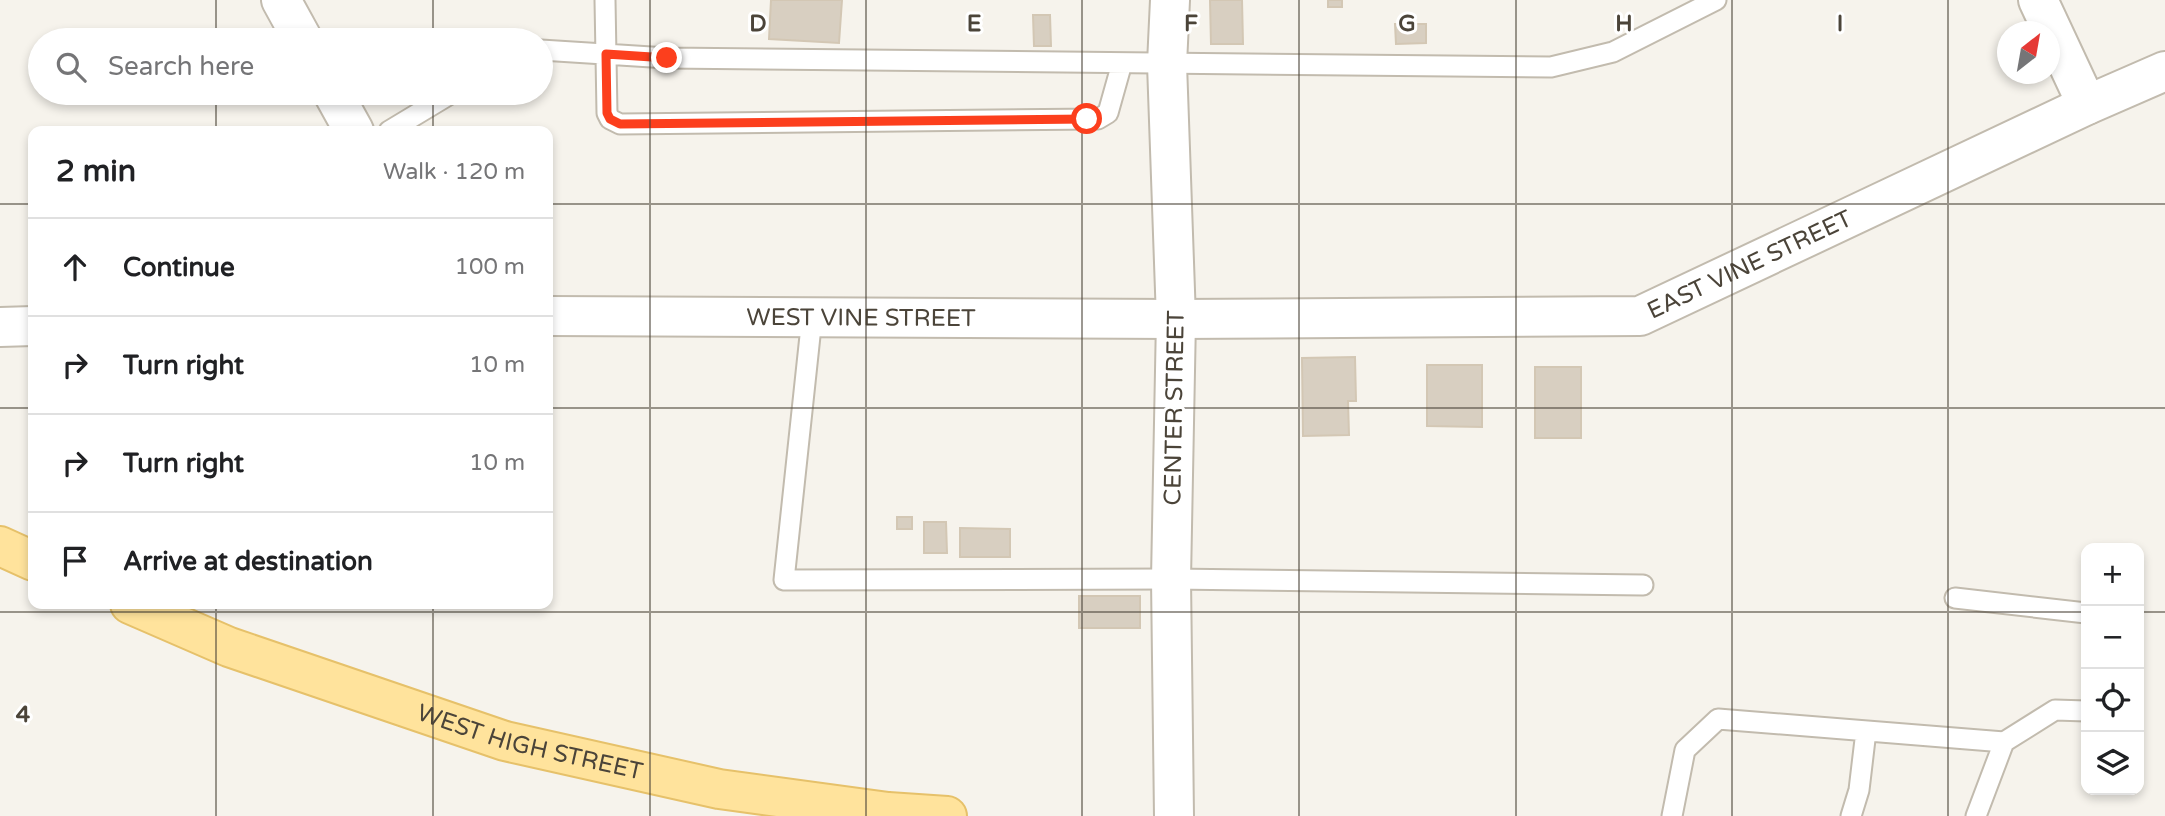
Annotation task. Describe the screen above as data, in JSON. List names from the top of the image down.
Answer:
{
  "streets": {
    "main road": ["WEST HIGH STREET"],
    "street": ["EAST VINE STREET", "WEST VINE STREET", "CENTER STREET"]
  },
  "crossings": [
    ["EAST VINE STREET", "WEST VINE STREET"],
    ["EAST VINE STREET", "CENTER STREET"],
    ["WEST VINE STREET", "CENTER STREET"]
  ],
  "north": "top right",
  "page": {
    "search": "Search here",
    "heading": ["2 min", "Walk · 120 m"],
    "list": [
      ["Continue", "100 m"],
      ["Turn right", "10 m"],
      ["Turn right", "10 m"],
      "Arrive at destination"
    ],
    "map_buttons": ["+", "−"]
  },
  "grid": {
    "columns": [
      "D",
      "E",
      "F",
      "G",
      "H",
      "I"
    ],
    "rows": ["4"]
  }
}
